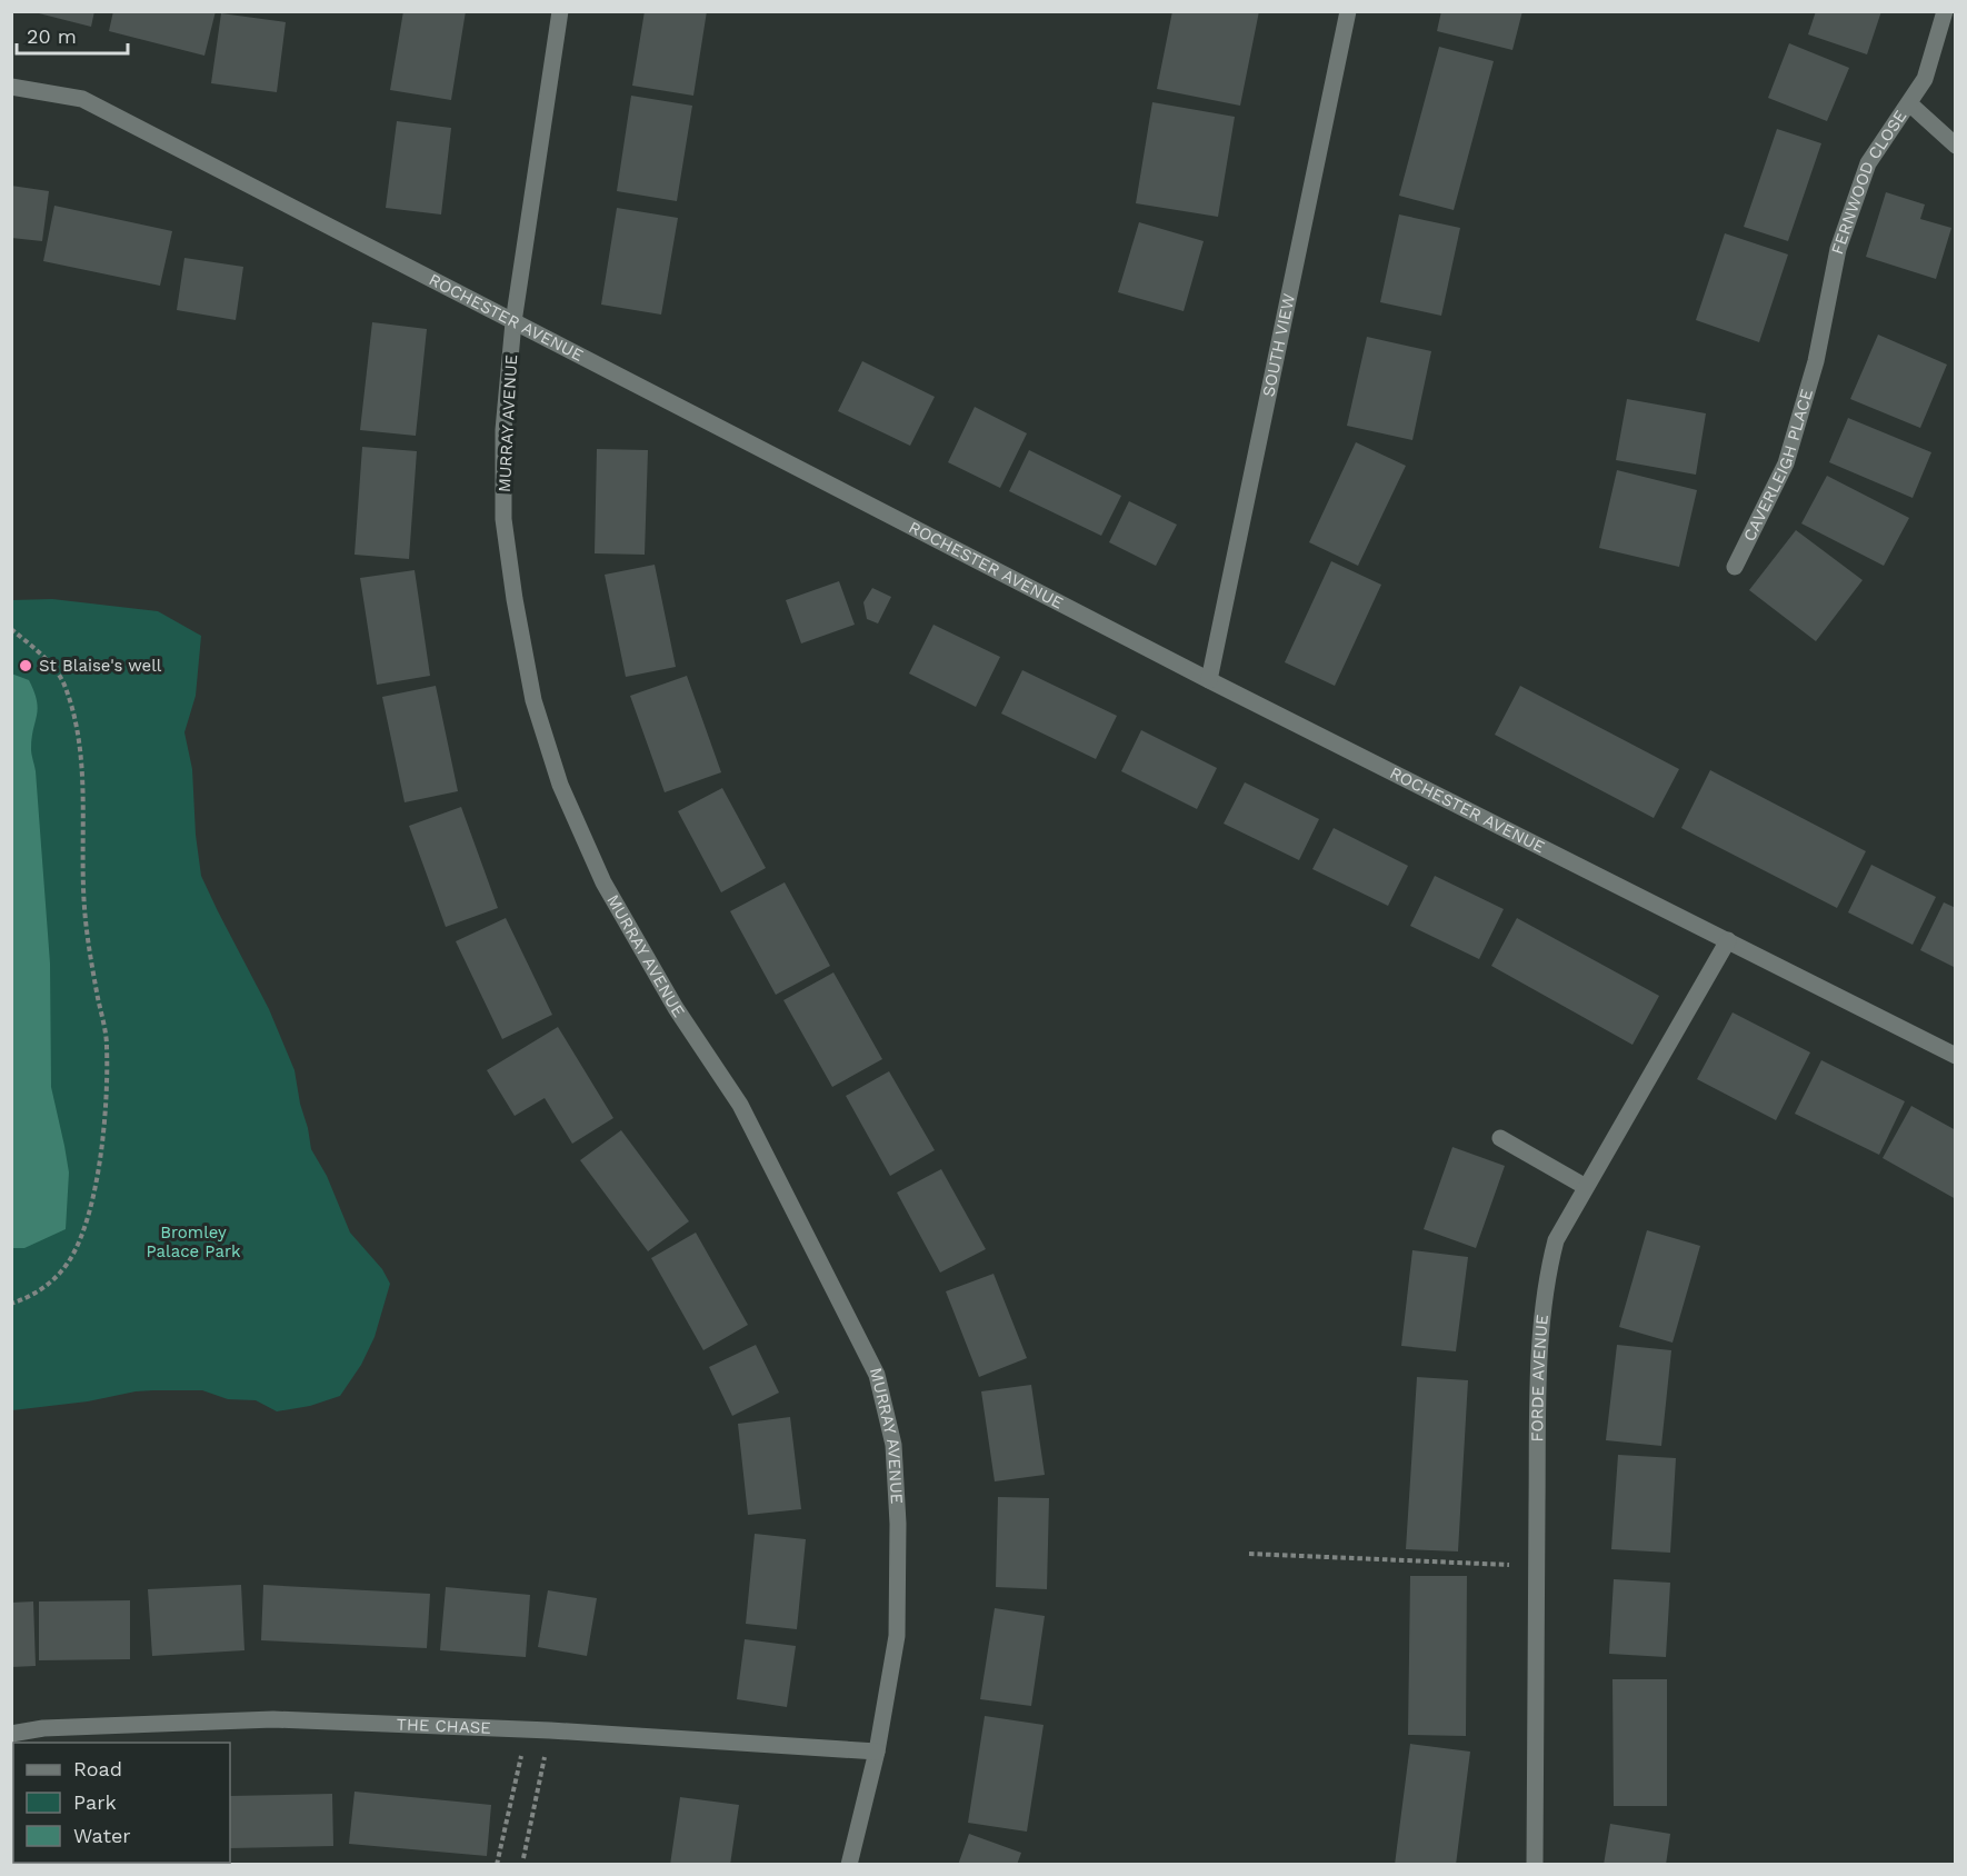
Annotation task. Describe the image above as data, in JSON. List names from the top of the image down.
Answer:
{
  "streets": {
    "street": [
      "FERNWOOD CLOSE",
      "ROCHESTER AVENUE",
      "SOUTH VIEW",
      "MURRAY AVENUE",
      "CAVERLEIGH PLACE",
      "FORDE AVENUE",
      "THE CHASE"
    ]
  },
  "crossings": [
    ["FERNWOOD CLOSE", "CAVERLEIGH PLACE"],
    ["ROCHESTER AVENUE", "SOUTH VIEW"],
    ["ROCHESTER AVENUE", "MURRAY AVENUE"],
    ["ROCHESTER AVENUE", "FORDE AVENUE"],
    ["MURRAY AVENUE", "THE CHASE"]
  ],
  "parks": ["Bromley Palace Park"],
  "places": ["St Blaise's well"],
  "legend": ["Road", "Park", "Water"],
  "scale_bar": "20 m"
}
